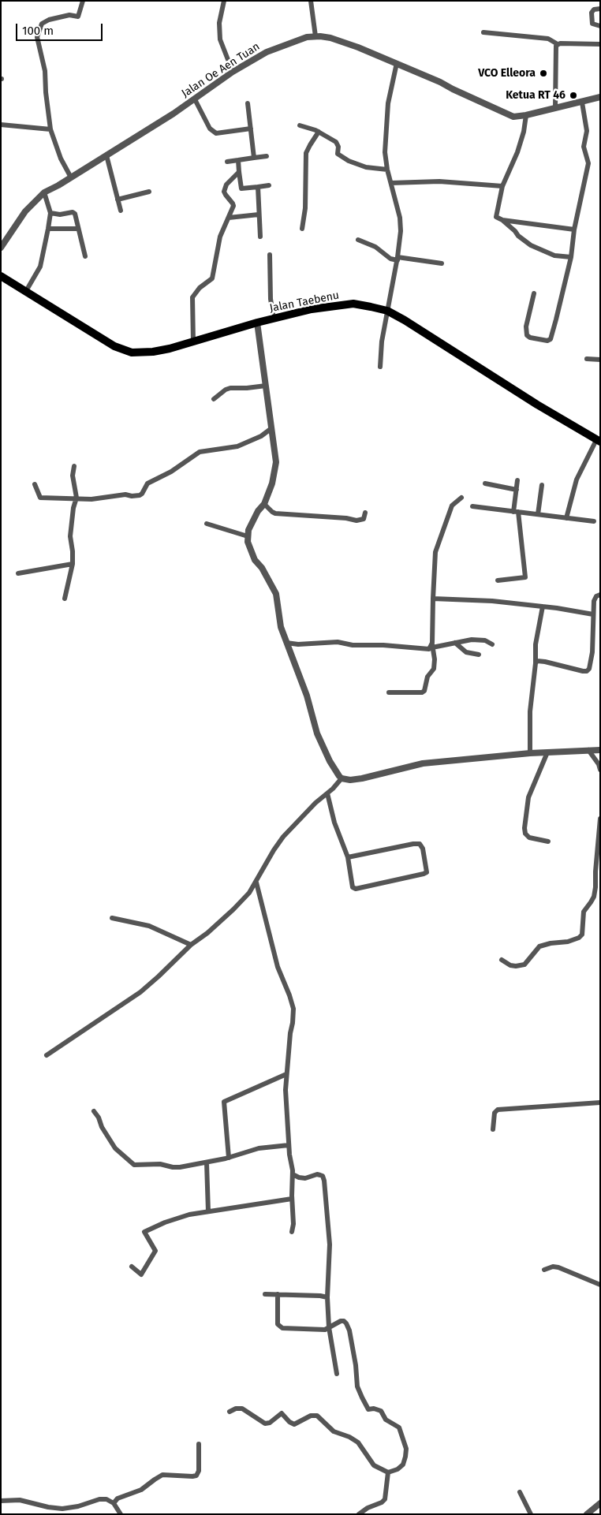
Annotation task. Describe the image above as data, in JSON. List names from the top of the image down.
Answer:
{
  "streets": {
    "main road": ["Jalan Taebenu"],
    "street": ["Jalan Oe Aen Tuan"]
  },
  "places": ["VCO Elleora", "Ketua RT 46"],
  "scale_bar": "100 m"
}
